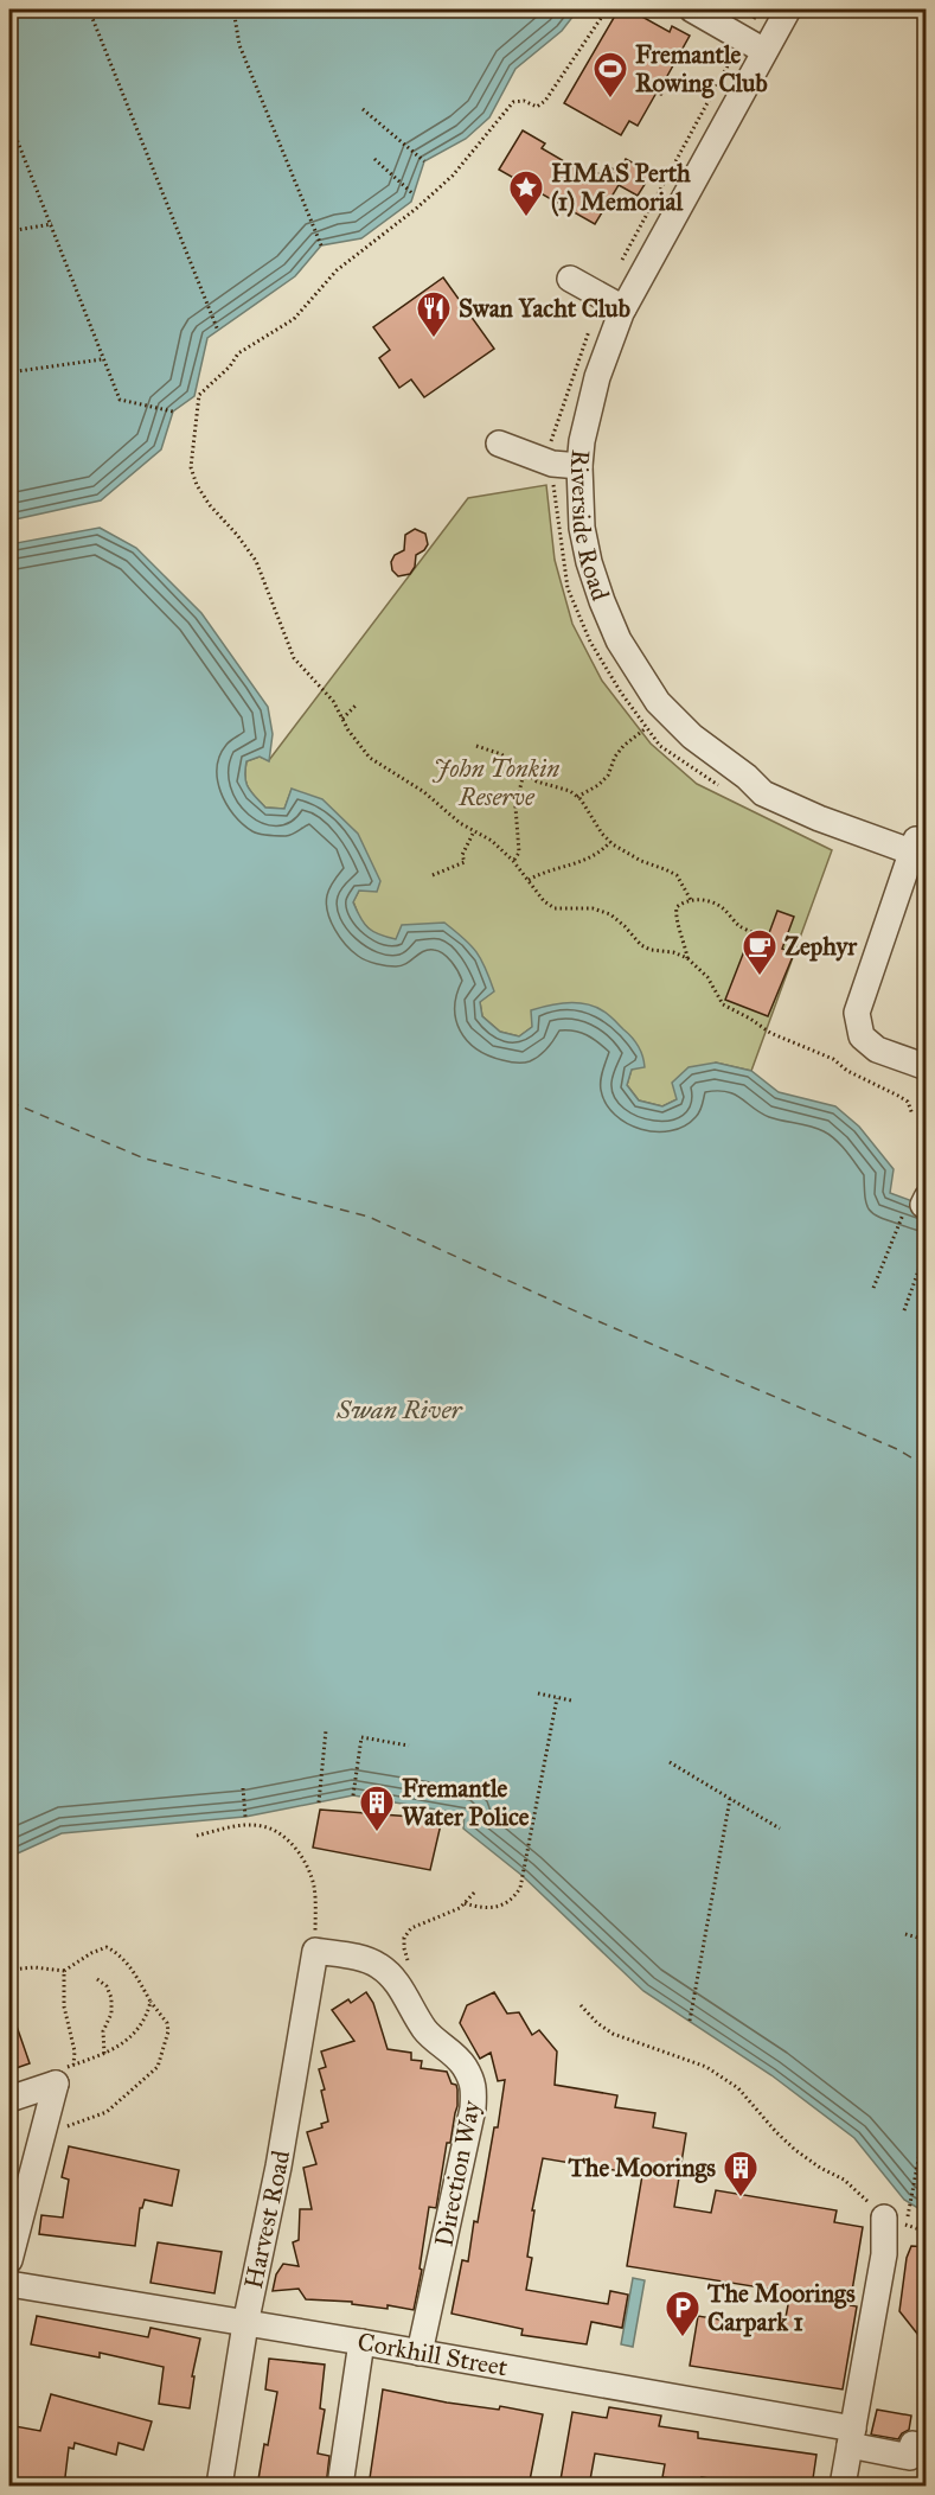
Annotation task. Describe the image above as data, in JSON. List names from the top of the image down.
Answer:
{
  "streets": {
    "street": [
      "Riverside Road",
      "Direction Way",
      "Harvest Road",
      "Corkhill Street"
    ]
  },
  "crossings": [
    ["Direction Way", "Harvest Road"],
    ["Direction Way", "Corkhill Street"],
    ["Harvest Road", "Corkhill Street"]
  ],
  "water": ["Swan River"],
  "parks": ["John Tonkin Reserve"],
  "places": {
    "sports": ["Fremantle Rowing Club"],
    "place": ["HMAS Perth (1) Memorial"],
    "restaurant": ["Swan Yacht Club"],
    "cafe": ["Zephyr"],
    "building": ["Fremantle Water Police", "The Moorings"],
    "parking": ["The Moorings Carpark 1"]
  }
}
